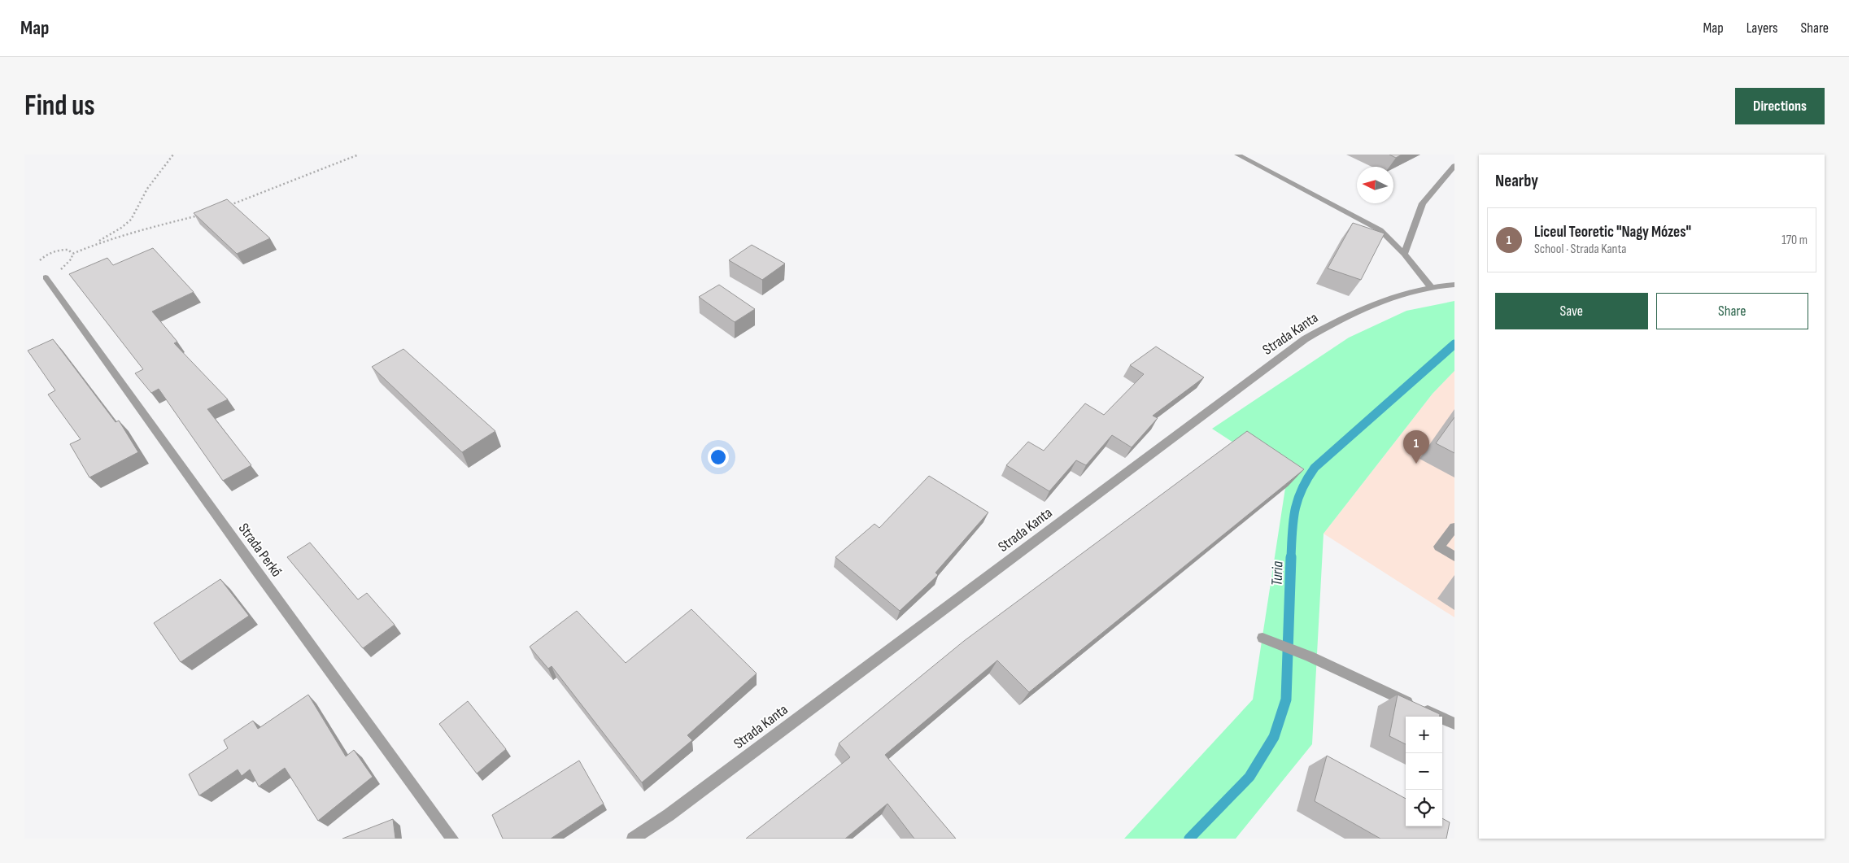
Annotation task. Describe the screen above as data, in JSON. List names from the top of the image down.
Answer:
{
  "streets": {
    "street": ["Strada Kanta", "Strada Perkő"]
  },
  "water": ["Turia"],
  "north": "left",
  "page": {
    "header": "Map",
    "nav": ["Map", "Layers", "Share"],
    "buttons": [
      "Directions",
      ["Save", "Share"]
    ],
    "title": "Find us",
    "heading": "Nearby",
    "list": [
      {
        "mark": "1",
        "name": "Liceul Teoretic \"Nagy Mózes\"",
        "note": "School · Strada Kanta",
        "value": "170 m"
      }
    ],
    "pins": "1",
    "map_buttons": ["+", "−"]
  }
}
